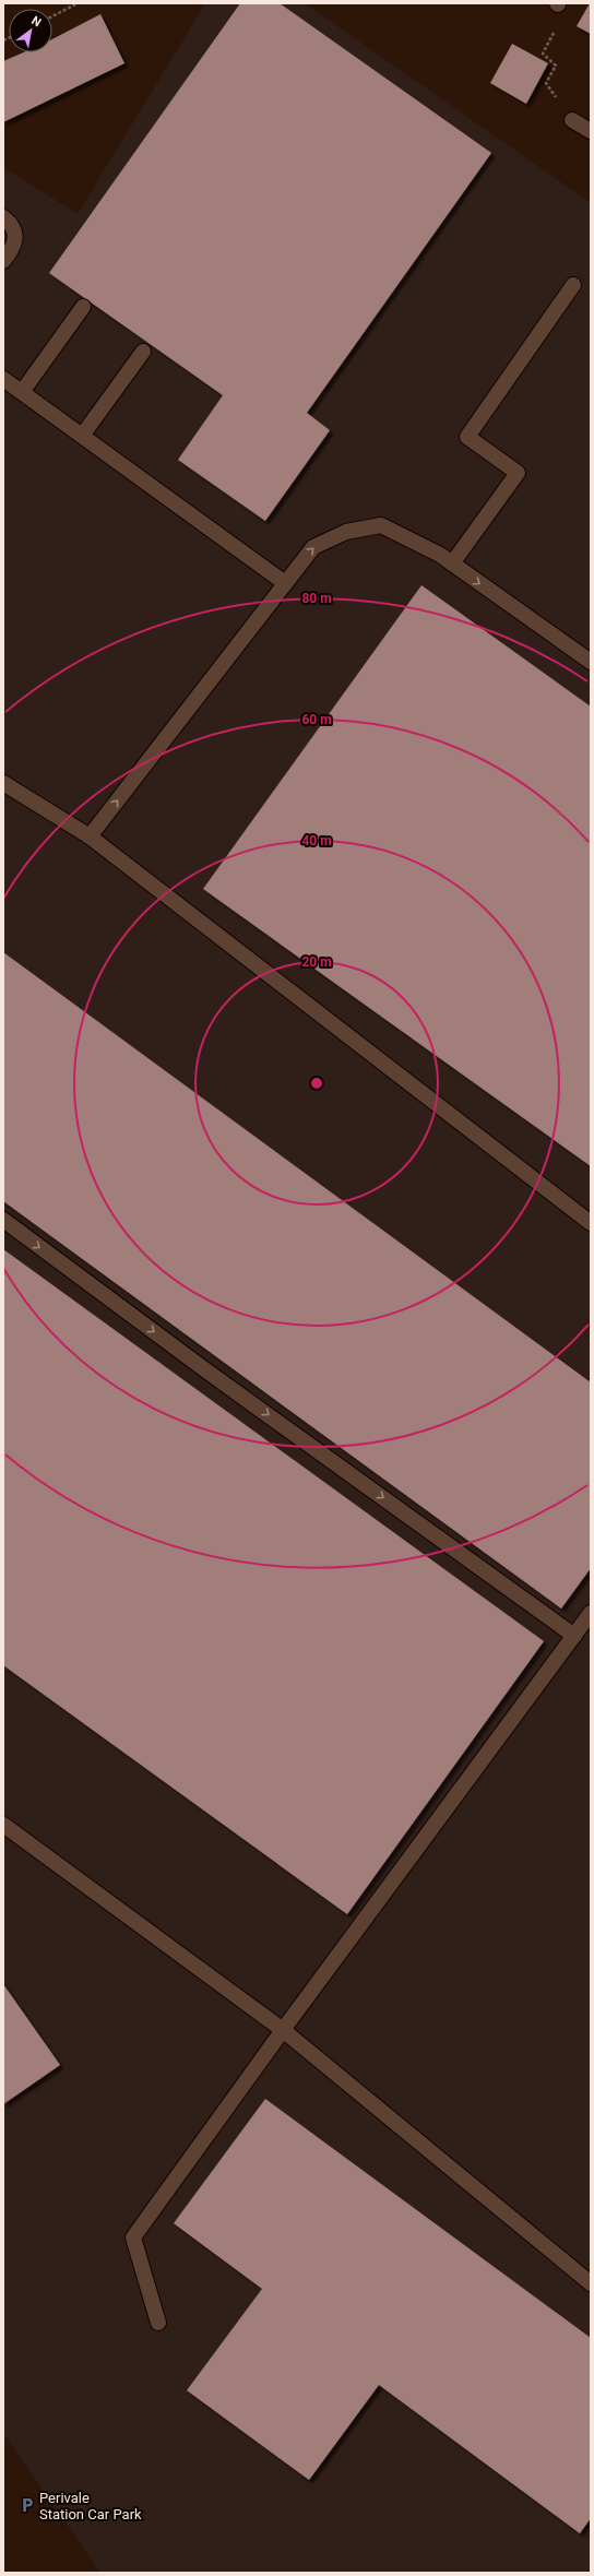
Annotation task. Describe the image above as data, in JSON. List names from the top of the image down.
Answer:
{
  "places": {
    "parking": ["Perivale Station Car Park"]
  },
  "north": "top right",
  "rings": [
    "80 m",
    "60 m",
    "40 m",
    "20 m"
  ]
}
